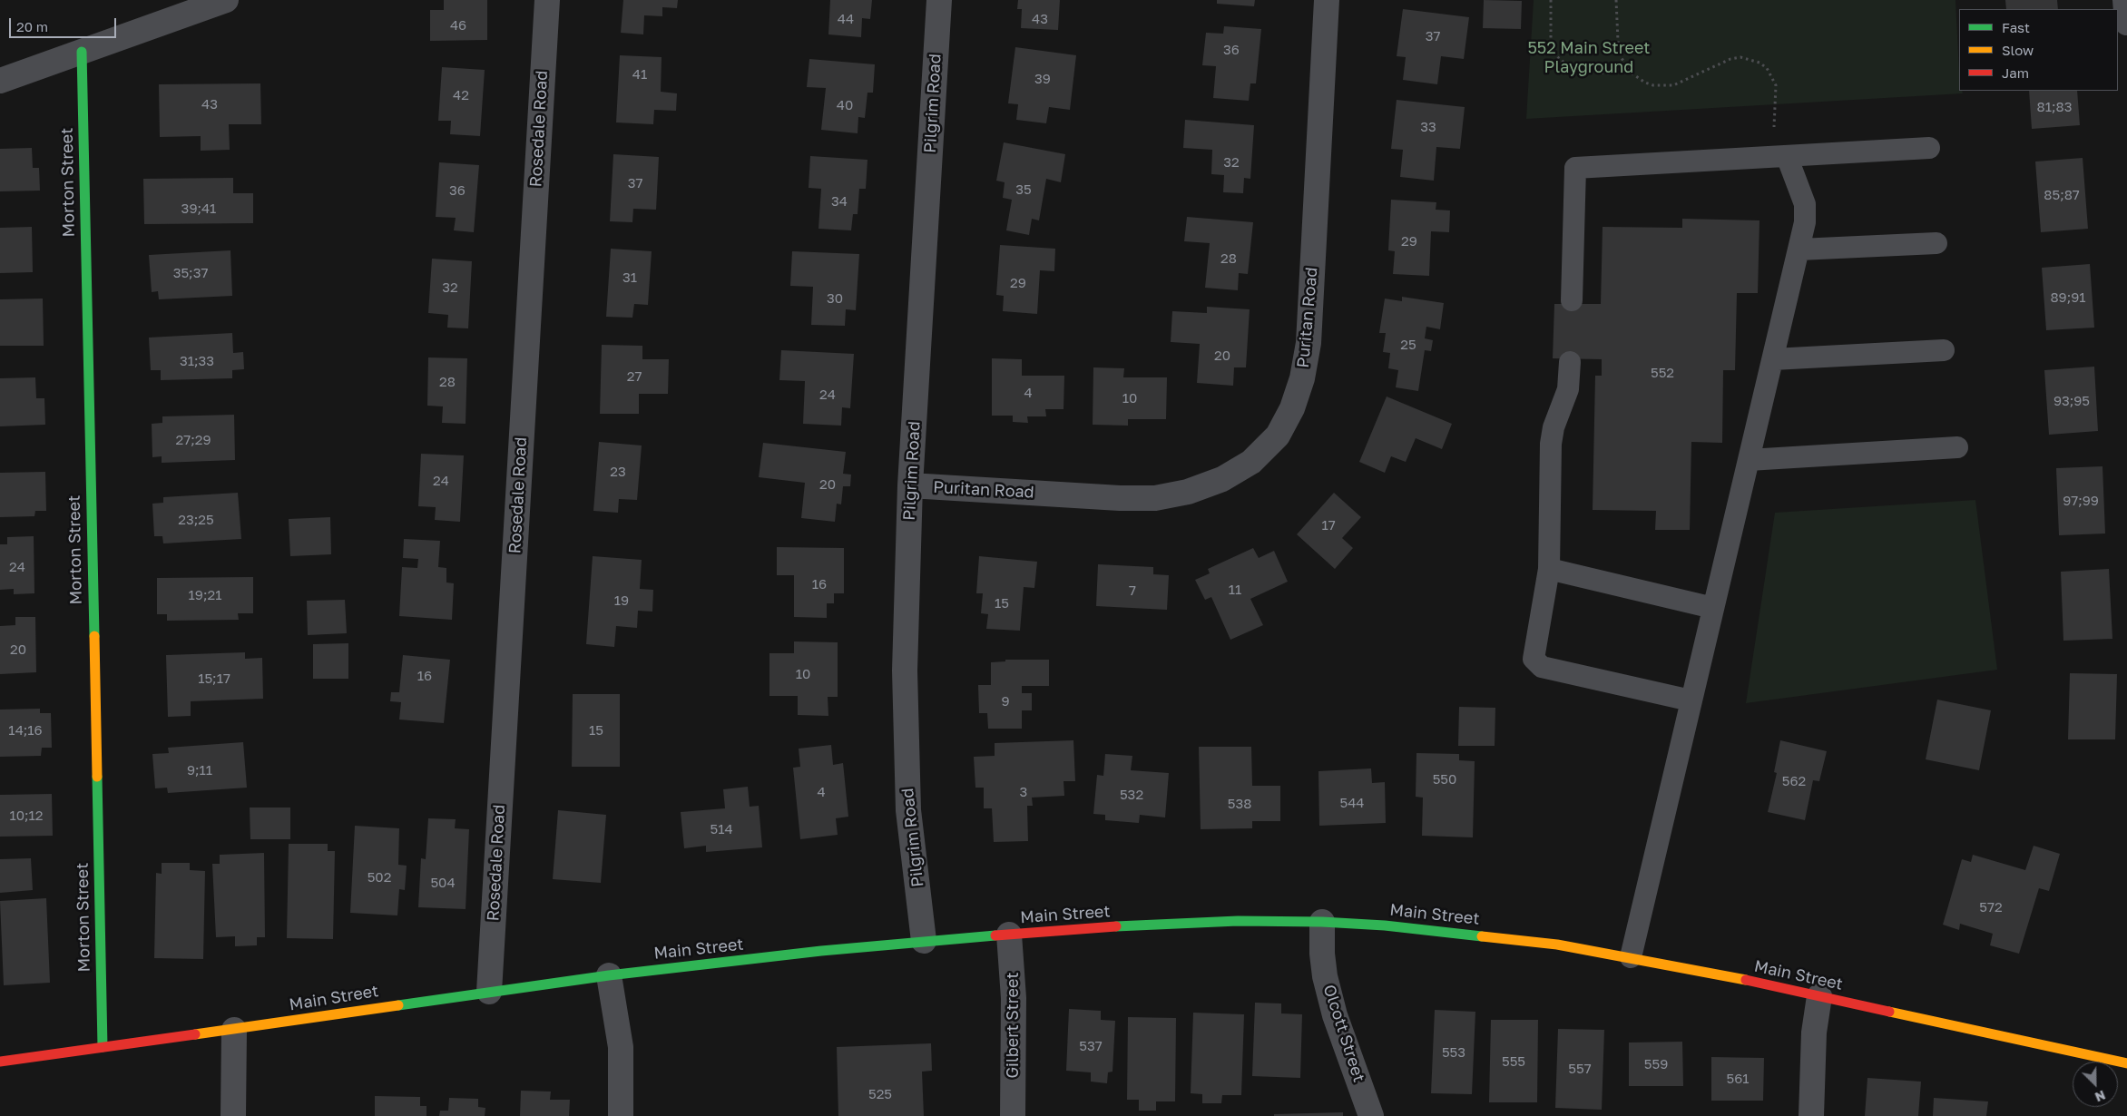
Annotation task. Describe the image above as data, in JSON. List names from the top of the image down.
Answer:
{
  "streets": {
    "main road": ["Morton Street", "Main Street"],
    "street": [
      "Pilgrim Road",
      "Rosedale Road",
      "Puritan Road",
      "Gilbert Street",
      "Olcott Street"
    ]
  },
  "crossings": [
    ["Pilgrim Road", "Puritan Road"],
    ["Pilgrim Road", "Main Street"],
    ["Rosedale Road", "Main Street"],
    ["Morton Street", "Main Street"],
    ["Main Street", "Gilbert Street"],
    ["Main Street", "Olcott Street"]
  ],
  "parks": ["552 Main Street Playground"],
  "house_numbers": [
    "44",
    "43",
    "46",
    "37",
    "36",
    "41",
    "39",
    "42",
    "43",
    "40",
    "81;83",
    "33",
    "32",
    "37",
    "35",
    "36",
    "85;87",
    "34",
    "39;41",
    "29",
    "28",
    "35;37",
    "31",
    "29",
    "32",
    "89;91",
    "30",
    "25",
    "20",
    "31;33",
    "552",
    "27",
    "28",
    "4",
    "24",
    "10",
    "93;95",
    "27;29",
    "23",
    "24",
    "20",
    "97;99",
    "23;25",
    "17",
    "24",
    "16",
    "11",
    "7",
    "19;21",
    "19",
    "15",
    "20",
    "10",
    "16",
    "15;17",
    "9",
    "14;16",
    "15",
    "9;11",
    "550",
    "562",
    "4",
    "3",
    "532",
    "544",
    "538",
    "10;12",
    "514",
    "502",
    "504",
    "572",
    "537",
    "553",
    "555",
    "559",
    "557",
    "561",
    "525"
  ],
  "legend": ["Fast", "Slow", "Jam"],
  "scale_bar": "20 m",
  "north": "bottom right"
}
